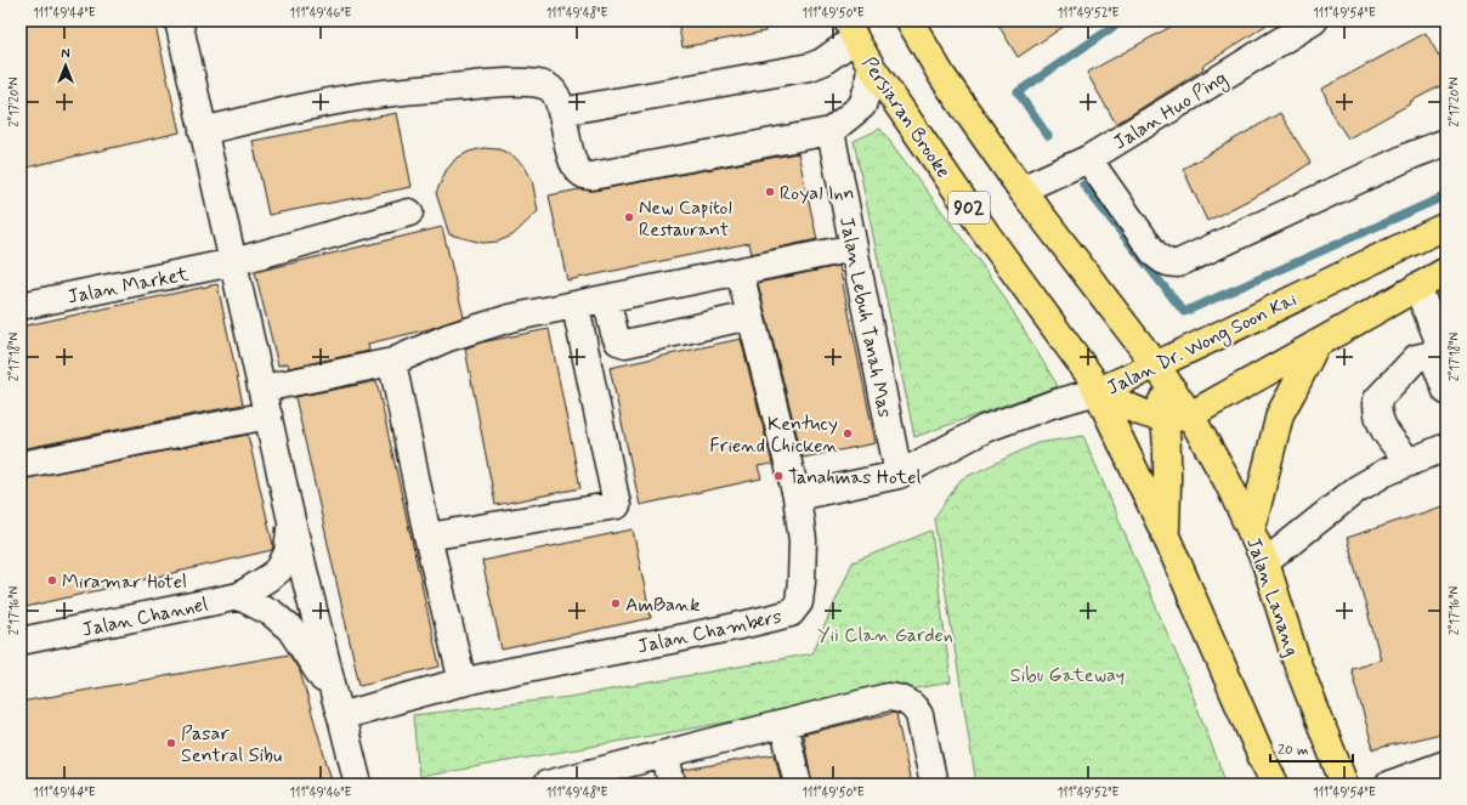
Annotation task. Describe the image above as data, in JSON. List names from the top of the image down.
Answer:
{
  "streets": {
    "main road": [
      "Persiaran Brooke",
      "902",
      "Jalan Dr. Wong Soon Kai",
      "Jalan Lanang"
    ],
    "street": [
      "Jalan Huo Ping",
      "Jalan Market",
      "Jalan Lebuh Tanah Mas",
      "Jalan Channel",
      "Jalan Chambers"
    ]
  },
  "crossings": [
    ["Jalan Huo Ping", "902"],
    ["Persiaran Brooke", "Jalan Dr. Wong Soon Kai"],
    ["902", "Jalan Dr. Wong Soon Kai"],
    ["902", "Jalan Lanang"],
    ["Jalan Dr. Wong Soon Kai", "Jalan Lanang"]
  ],
  "parks": ["Yii Clan Garden", "Sibu Gateway"],
  "places": [
    "Royal Inn",
    "New Capitol Restaurant",
    "Kentucy Friend Chicken",
    "Tanahmas Hotel",
    "Miramar Hotel",
    "AmBank",
    "Pasar Sentral Sibu"
  ],
  "scale_bar": "20 m",
  "north": "top",
  "coordinates": [
    "111°49'44\"E",
    "111°49'46\"E",
    "111°49'48\"E",
    "111°49'50\"E",
    "111°49'52\"E",
    "111°49'54\"E",
    "2°17'20\"N",
    "2°17'18\"N",
    "2°17'16\"N"
  ]
}
